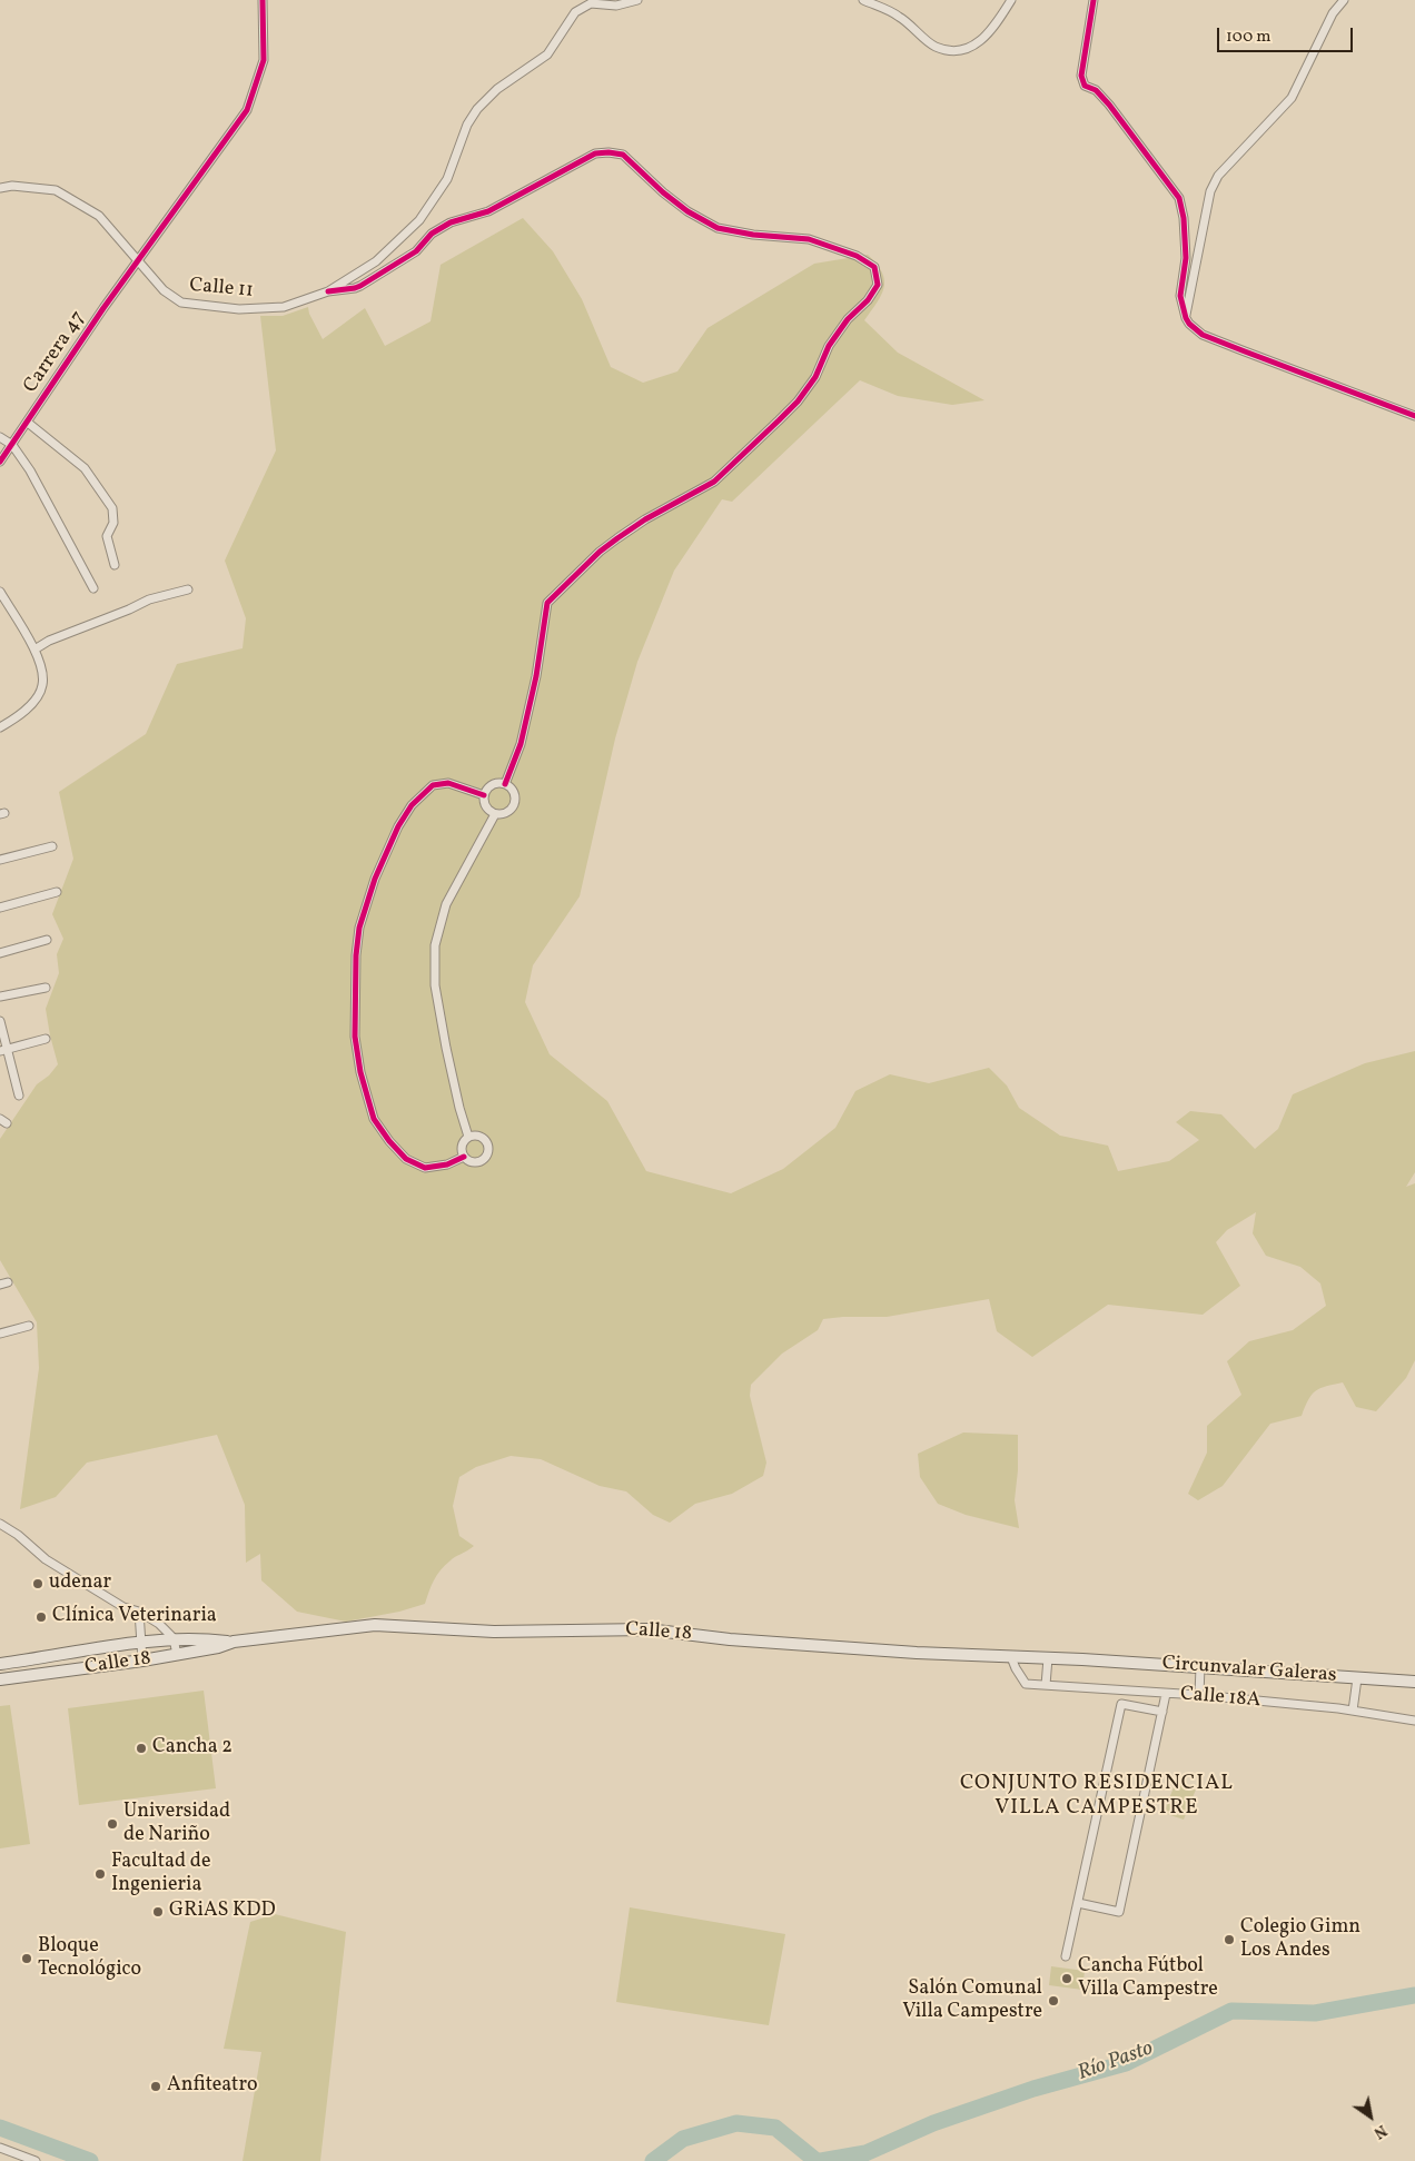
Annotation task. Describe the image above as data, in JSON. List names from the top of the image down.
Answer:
{
  "streets": {
    "main road": ["Calle 18", "Circunvalar Galeras"],
    "street": ["Calle 11", "Carrera 47", "Calle 18A"]
  },
  "crossings": [
    ["Calle 11", "Carrera 47"],
    ["Calle 18", "Circunvalar Galeras"],
    ["Calle 18", "Calle 18A"]
  ],
  "districts": ["CONJUNTO RESIDENCIAL VILLA CAMPESTRE"],
  "water": ["Río Pasto"],
  "places": [
    "udenar",
    "Clínica Veterinaria",
    "Cancha 2",
    "Universidad de Nariño",
    "Facultad de Ingenieria",
    "GRiAS KDD",
    "Colegio Gimn Los Andes",
    "Bloque Tecnológico",
    "Cancha Fútbol Villa Campestre",
    "Salón Comunal Villa Campestre",
    "Anfiteatro"
  ],
  "scale_bar": "100 m",
  "north": "bottom right"
}
